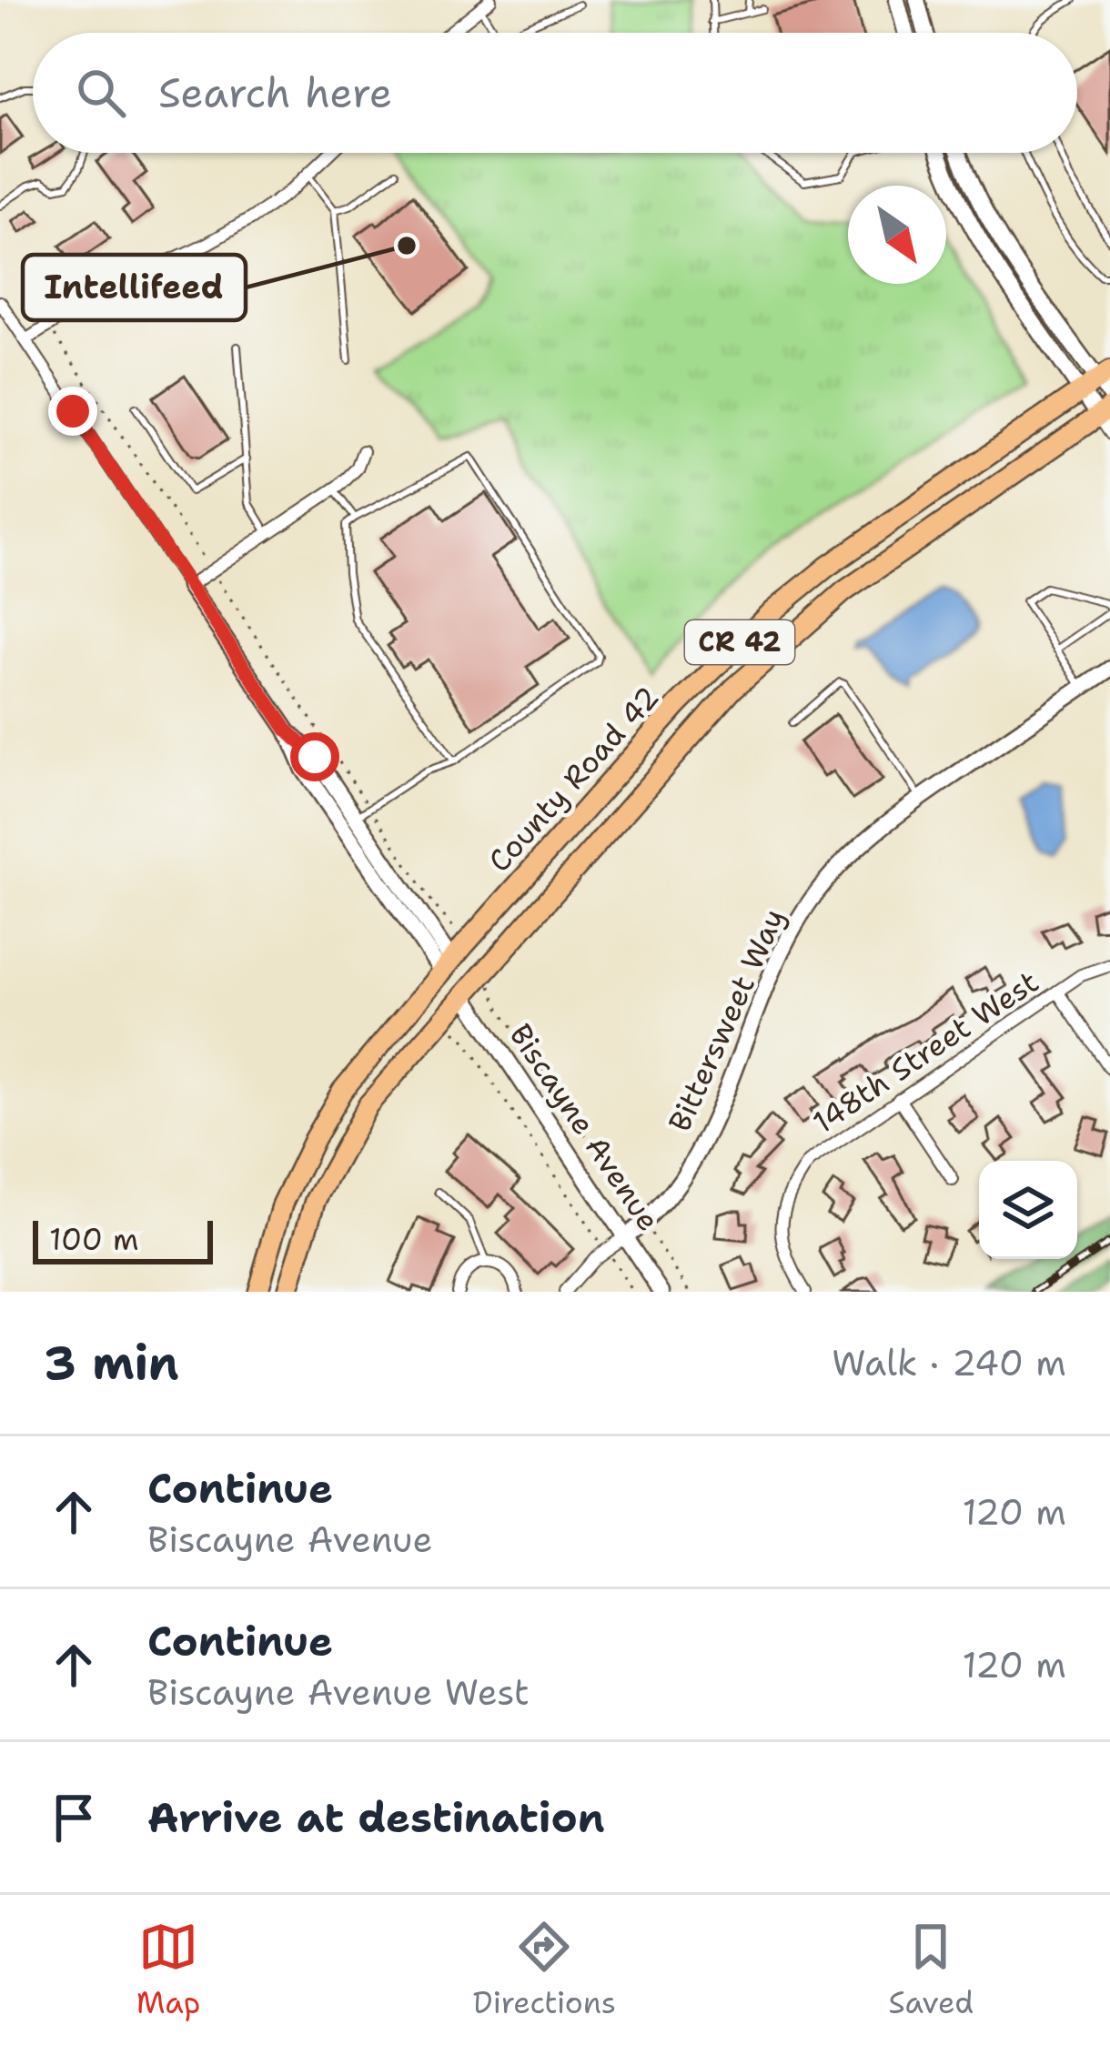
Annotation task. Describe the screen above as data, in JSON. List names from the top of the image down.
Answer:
{
  "streets": {
    "highway": ["CR 42", "County Road 42"],
    "street": ["Bittersweet Way", "148th Street West", "Biscayne Avenue"]
  },
  "crossings": [
    ["County Road 42", "Biscayne Avenue"],
    ["Bittersweet Way", "Biscayne Avenue"]
  ],
  "places": ["Intellifeed"],
  "scale_bar": "100 m",
  "north": "bottom right",
  "page": {
    "search": "Search here",
    "scale": "100 m",
    "heading": ["3 min", "Walk · 240 m"],
    "list": [
      ["Continue", "Biscayne Avenue", "120 m"],
      ["Continue", "Biscayne Avenue West", "120 m"],
      "Arrive at destination"
    ],
    "nav": ["Map", "Directions", "Saved"]
  }
}
